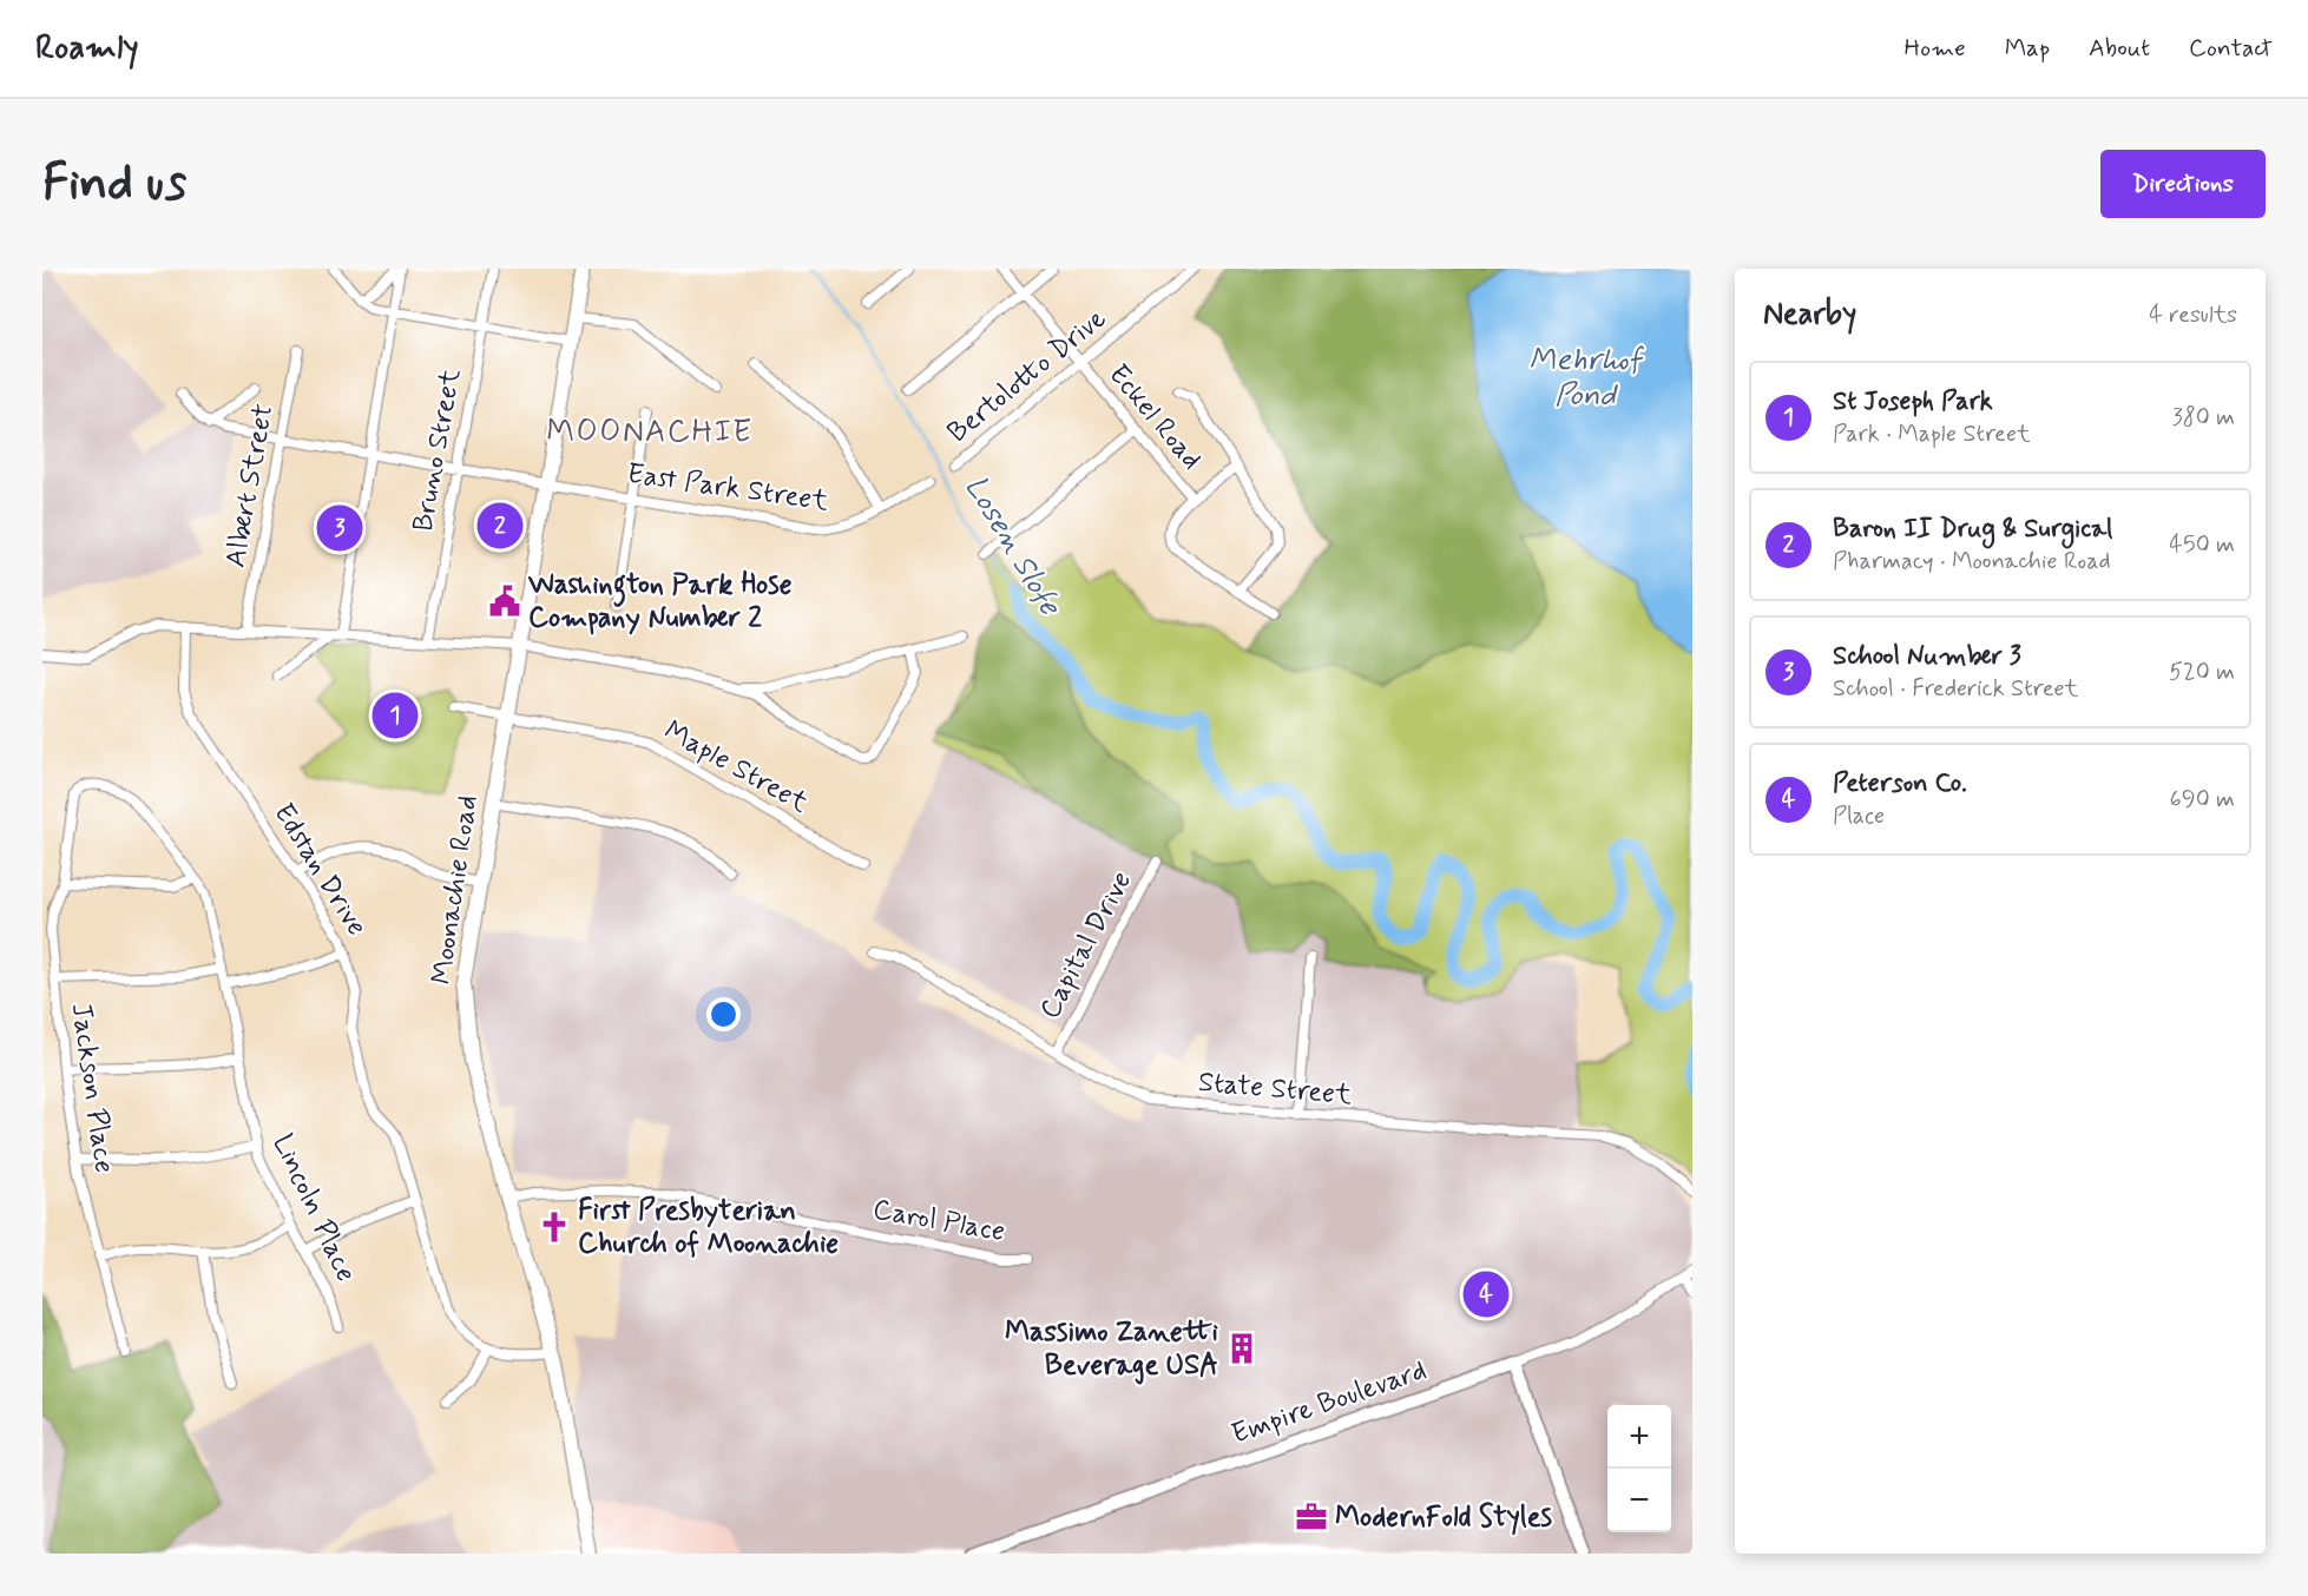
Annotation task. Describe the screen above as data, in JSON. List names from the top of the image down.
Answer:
{
  "streets": {
    "main road": ["Moonachie Road"],
    "street": [
      "Bertolotto Drive",
      "Eckel Road",
      "Bruno Street",
      "Albert Street",
      "East Park Street",
      "Maple Street",
      "Edstan Drive",
      "Capital Drive",
      "Jackson Place",
      "State Street",
      "Lincoln Place",
      "Carol Place",
      "Empire Boulevard"
    ]
  },
  "crossings": [
    ["Bertolotto Drive", "Eckel Road"],
    ["Bruno Street", "East Park Street"],
    ["Albert Street", "East Park Street"],
    ["East Park Street", "Moonachie Road"],
    ["Maple Street", "Moonachie Road"],
    ["Edstan Drive", "Moonachie Road"],
    ["Moonachie Road", "Carol Place"],
    ["Capital Drive", "State Street"],
    ["Jackson Place", "Lincoln Place"]
  ],
  "districts": ["MOONACHIE"],
  "water": ["Mehrhof Pond", "Losen Slofe"],
  "places": {
    "public building": ["Washington Park Hose Company Number 2"],
    "church": ["First Presbyterian Church of Moonachie"],
    "building": ["Massimo Zanetti Beverage USA"],
    "office": ["ModernFold Styles"]
  },
  "page": {
    "header": "Roamly",
    "nav": [
      "Home",
      "Map",
      "About",
      "Contact"
    ],
    "buttons": "Directions",
    "title": "Find us",
    "heading": ["Nearby", "4 results"],
    "list": [
      {
        "mark": "1",
        "name": "St Joseph Park",
        "note": "Park · Maple Street",
        "value": "380 m"
      },
      {
        "mark": "2",
        "name": "Baron II Drug & Surgical",
        "note": "Pharmacy · Moonachie Road",
        "value": "450 m"
      },
      {
        "mark": "3",
        "name": "School Number 3",
        "note": "School · Frederick Street",
        "value": "520 m"
      },
      {
        "mark": "4",
        "name": "Peterson Co.",
        "note": "Place",
        "value": "690 m"
      }
    ],
    "pins": [
      "2",
      "3",
      "1",
      "4"
    ],
    "map_buttons": ["+", "−"]
  }
}
